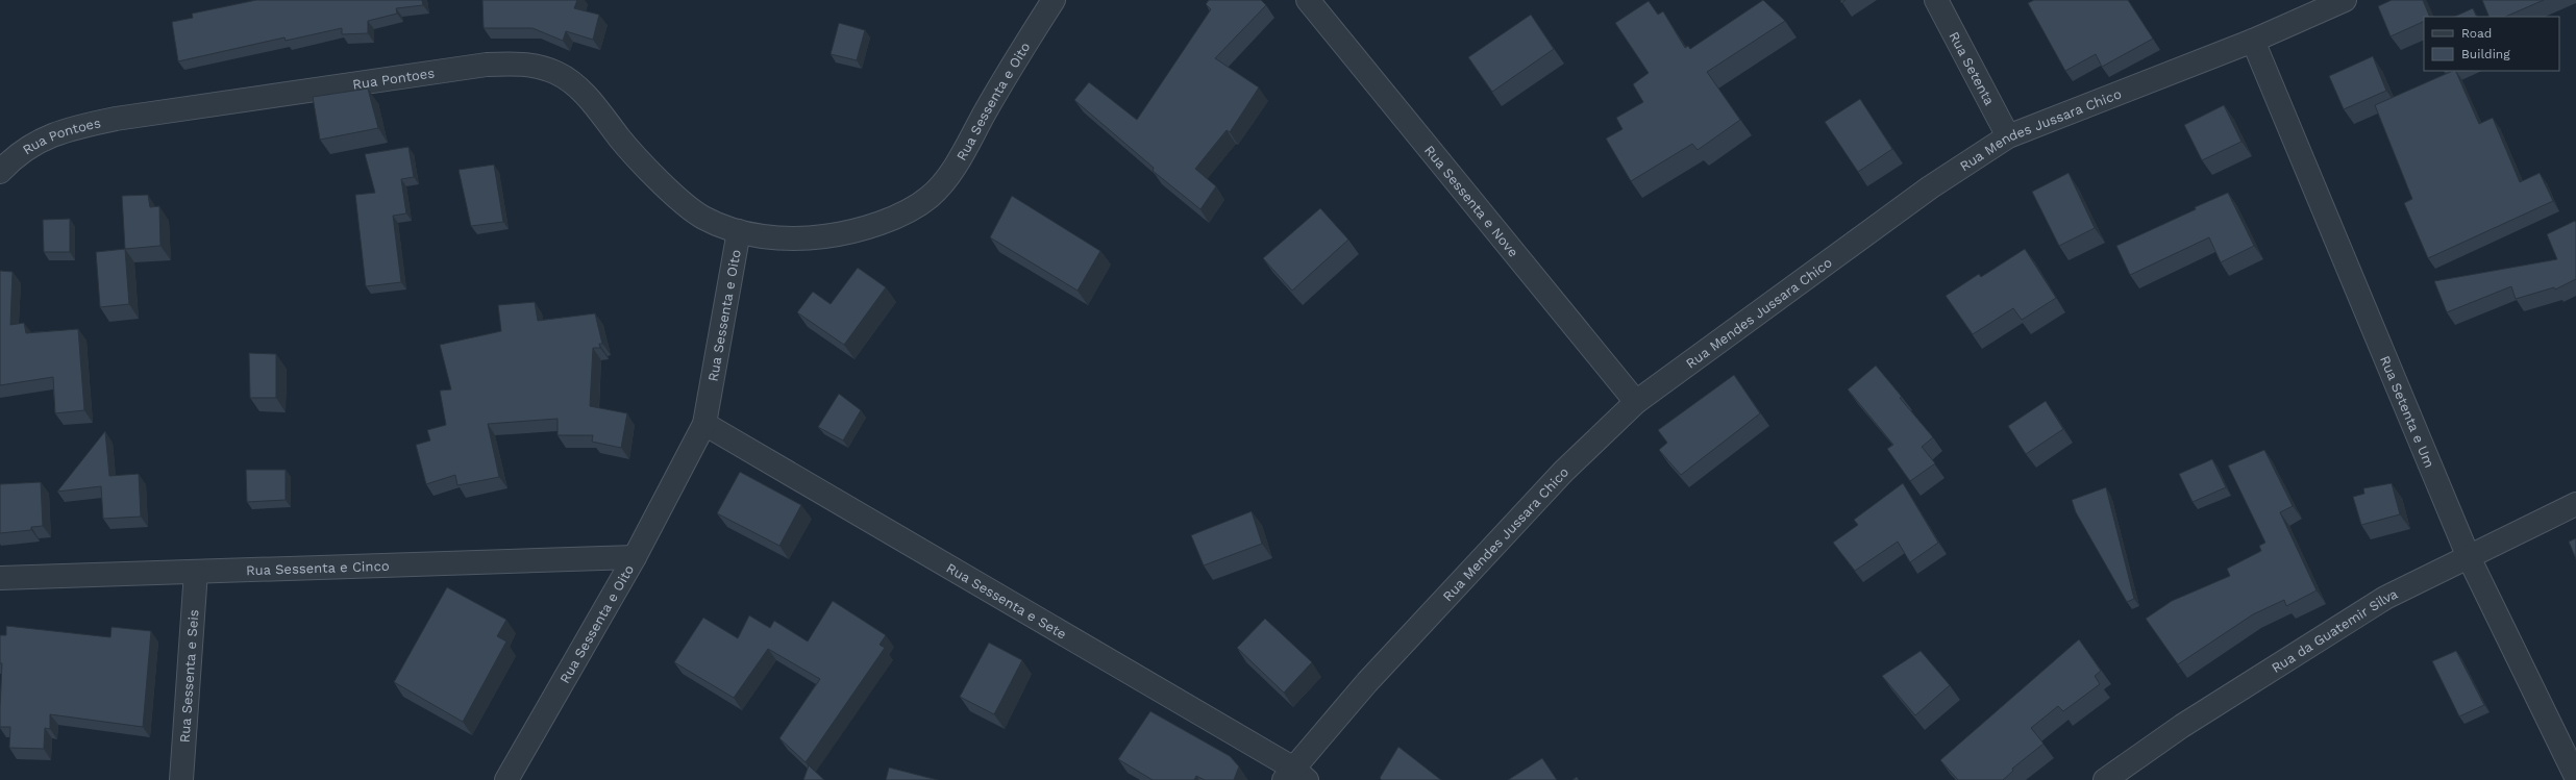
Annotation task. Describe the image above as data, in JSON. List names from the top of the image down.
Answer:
{
  "streets": {
    "street": [
      "Rua Setenta",
      "Rua Pontoes",
      "Rua Sessenta e Oito",
      "Rua Mendes Jussara Chico",
      "Rua Sessenta e Nove",
      "Rua Setenta e Um",
      "Rua Sessenta e Cinco",
      "Rua Sessenta e Sete",
      "Rua da Guatemir Silva",
      "Rua Sessenta e Seis"
    ]
  },
  "crossings": [
    ["Rua Setenta", "Rua Mendes Jussara Chico"],
    ["Rua Pontoes", "Rua Sessenta e Oito"],
    ["Rua Sessenta e Oito", "Rua Sessenta e Cinco"],
    ["Rua Sessenta e Oito", "Rua Sessenta e Sete"],
    ["Rua Mendes Jussara Chico", "Rua Sessenta e Nove"],
    ["Rua Mendes Jussara Chico", "Rua Setenta e Um"],
    ["Rua Mendes Jussara Chico", "Rua Sessenta e Sete"],
    ["Rua Setenta e Um", "Rua da Guatemir Silva"],
    ["Rua Sessenta e Cinco", "Rua Sessenta e Seis"]
  ],
  "legend": ["Road", "Building"]
}
